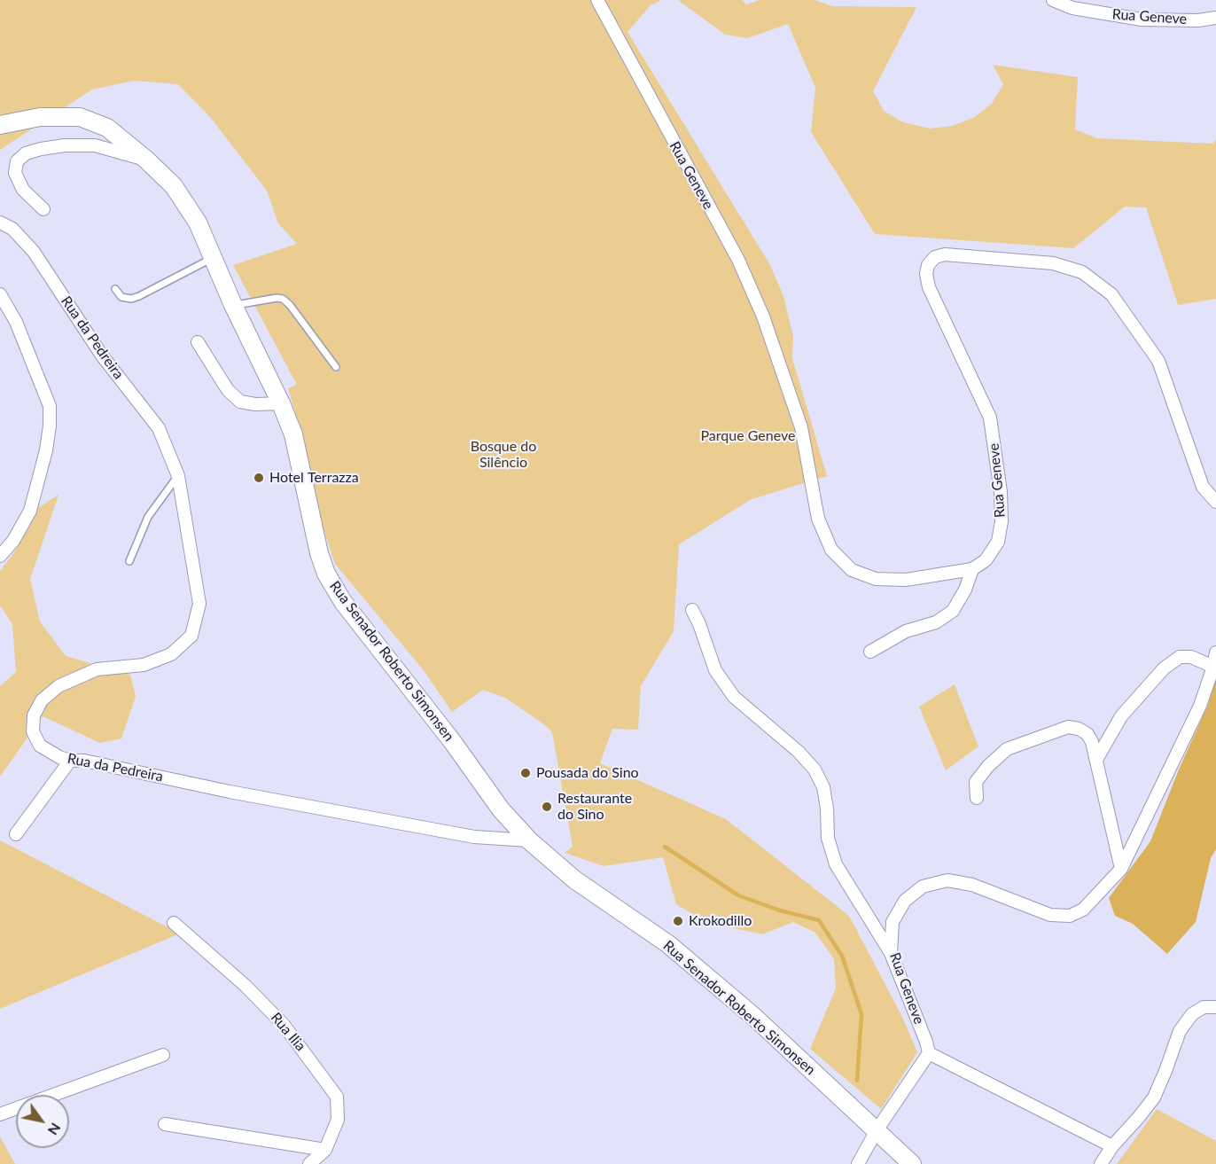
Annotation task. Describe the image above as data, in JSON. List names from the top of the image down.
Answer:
{
  "streets": {
    "street": [
      "Rua Geneve",
      "Rua da Pedreira",
      "Rua Senador Roberto Simonsen",
      "Rua Ilia"
    ]
  },
  "crossings": [
    ["Rua da Pedreira", "Rua Senador Roberto Simonsen"]
  ],
  "parks": ["Parque Geneve", "Bosque do Silêncio"],
  "places": [
    "Hotel Terrazza",
    "Pousada do Sino",
    "Restaurante do Sino",
    "Krokodillo"
  ],
  "north": "bottom right"
}
